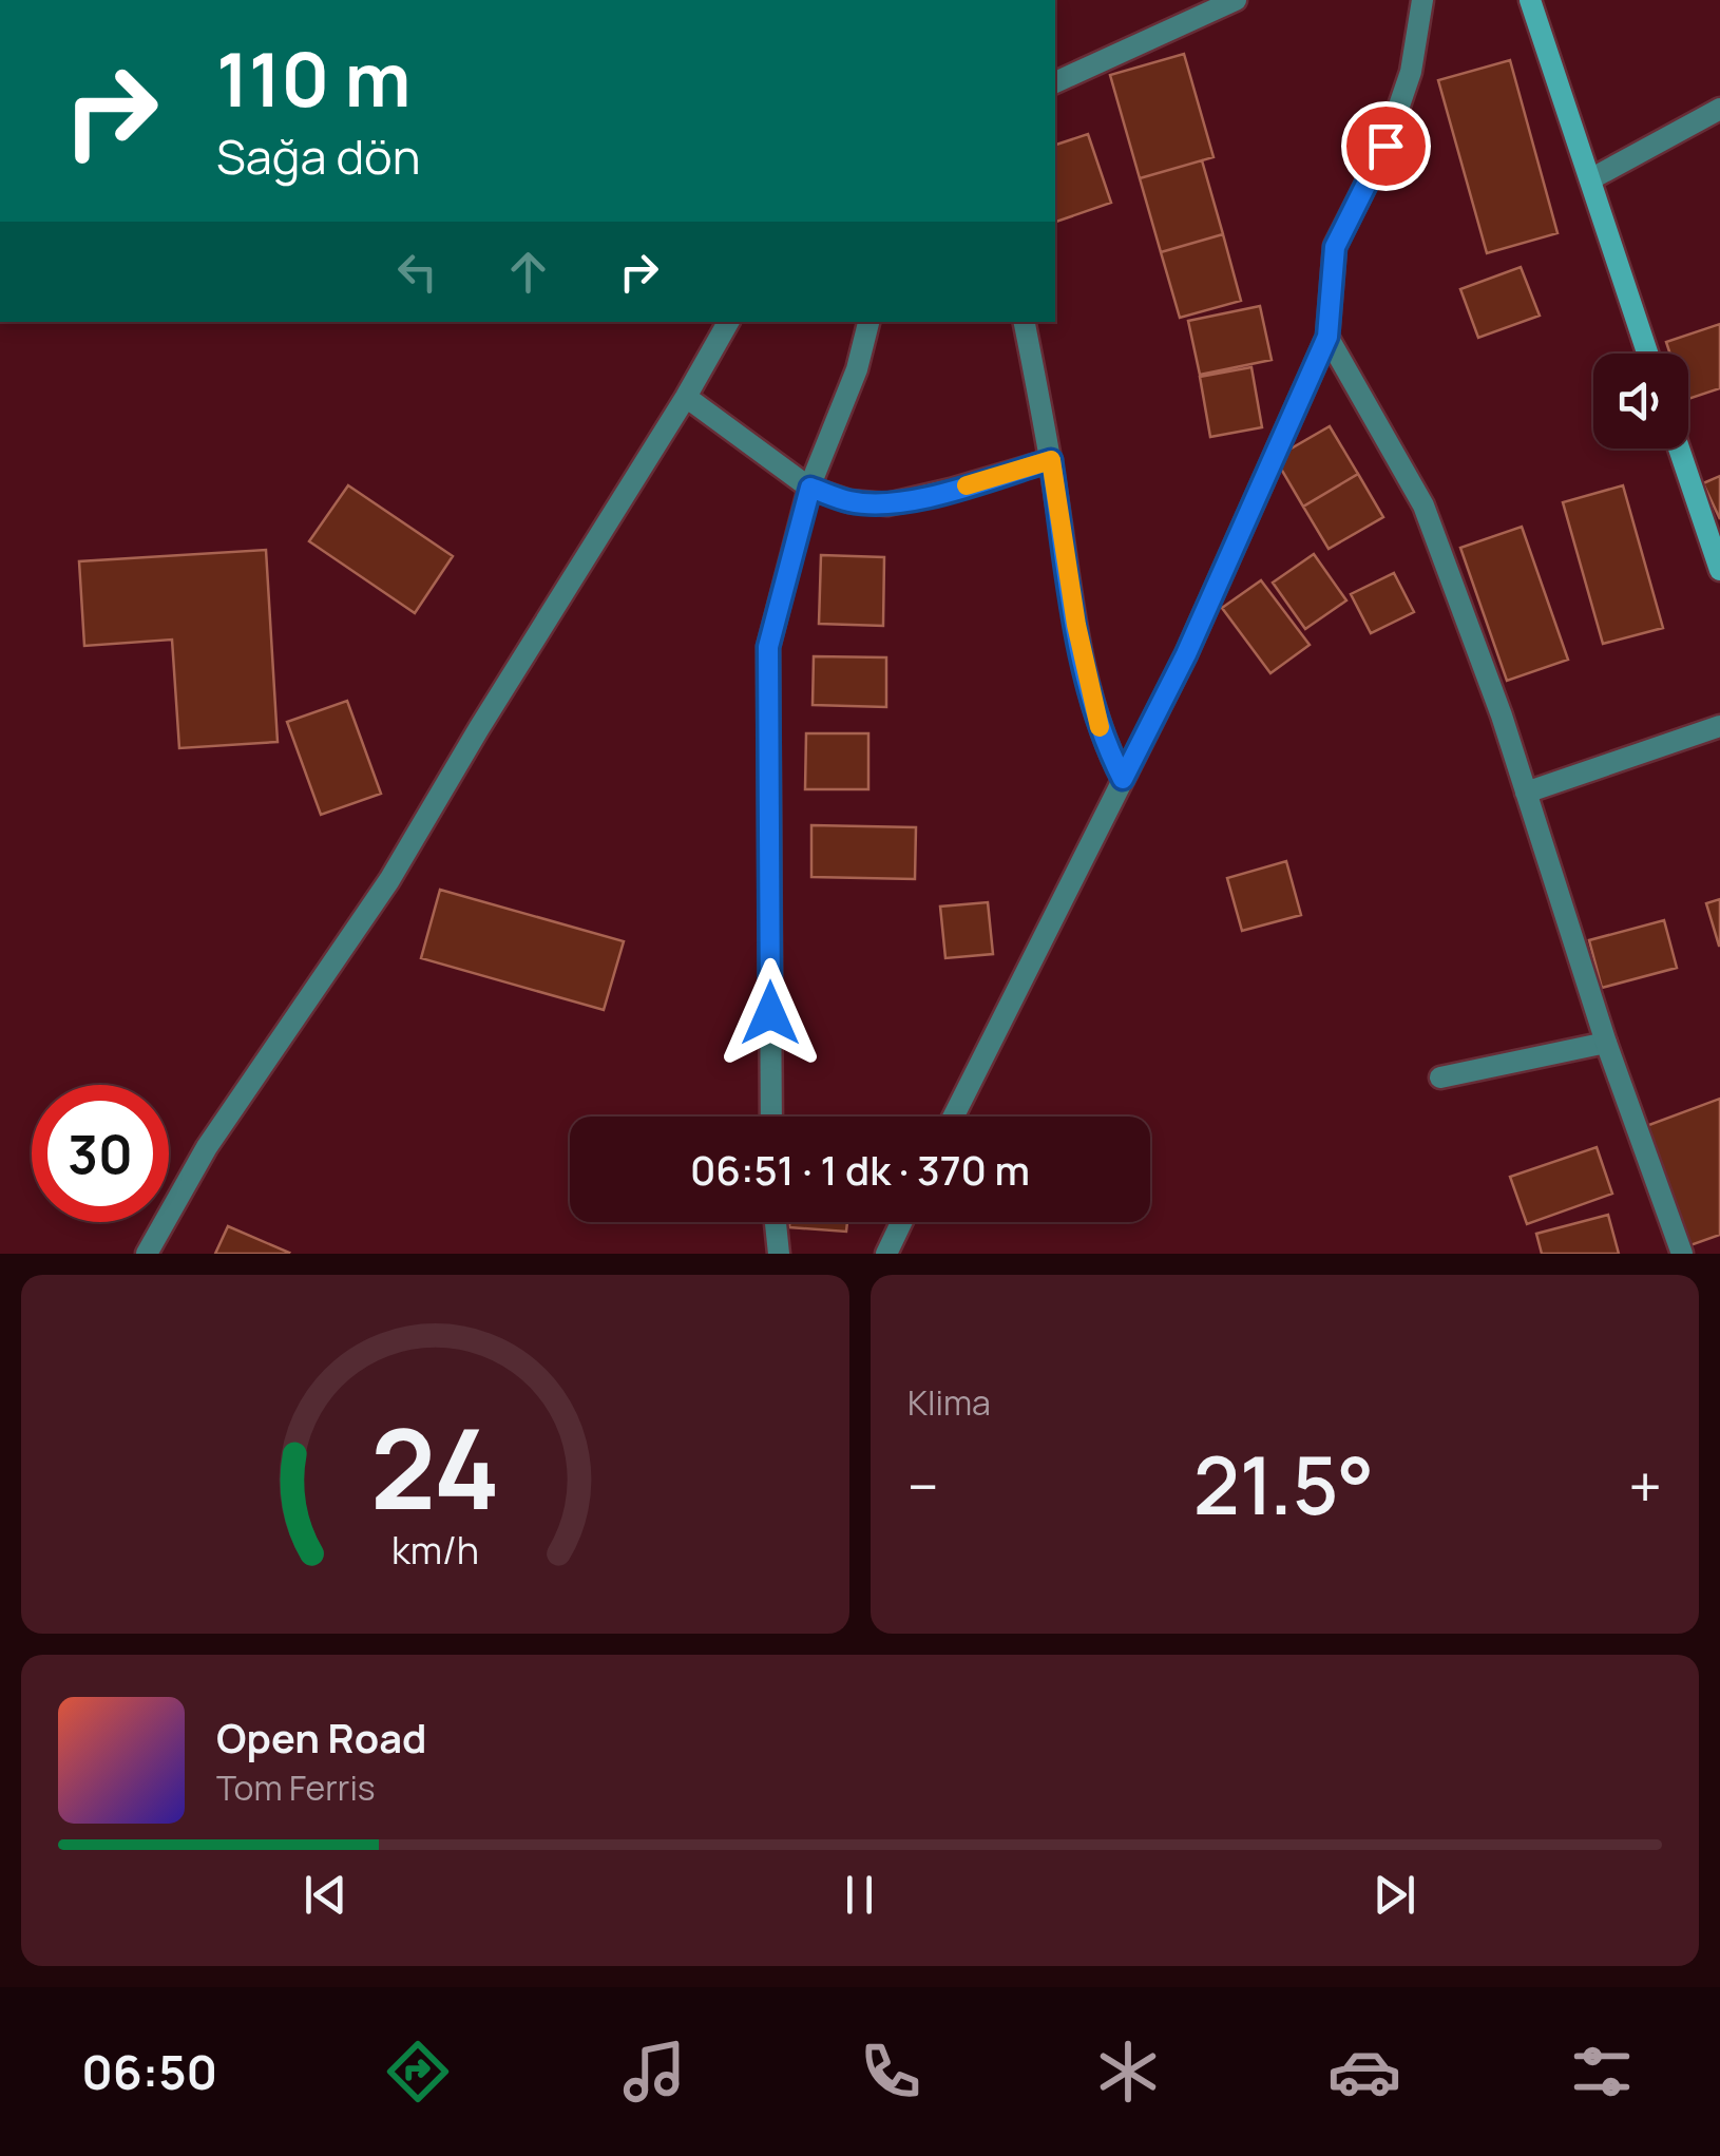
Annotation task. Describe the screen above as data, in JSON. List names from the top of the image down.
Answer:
{
  "page": {
    "turn": ["110 m", "Sağa dön"],
    "limit": "30",
    "trip": "06:51 · 1 dk · 370 m",
    "tile": "Klima",
    "heat": ["−", "21.5°", "+"],
    "song": ["Open Road", "Tom Ferris"],
    "tabs": "06:50",
    "gauge": ["24", "km/h"]
  }
}
